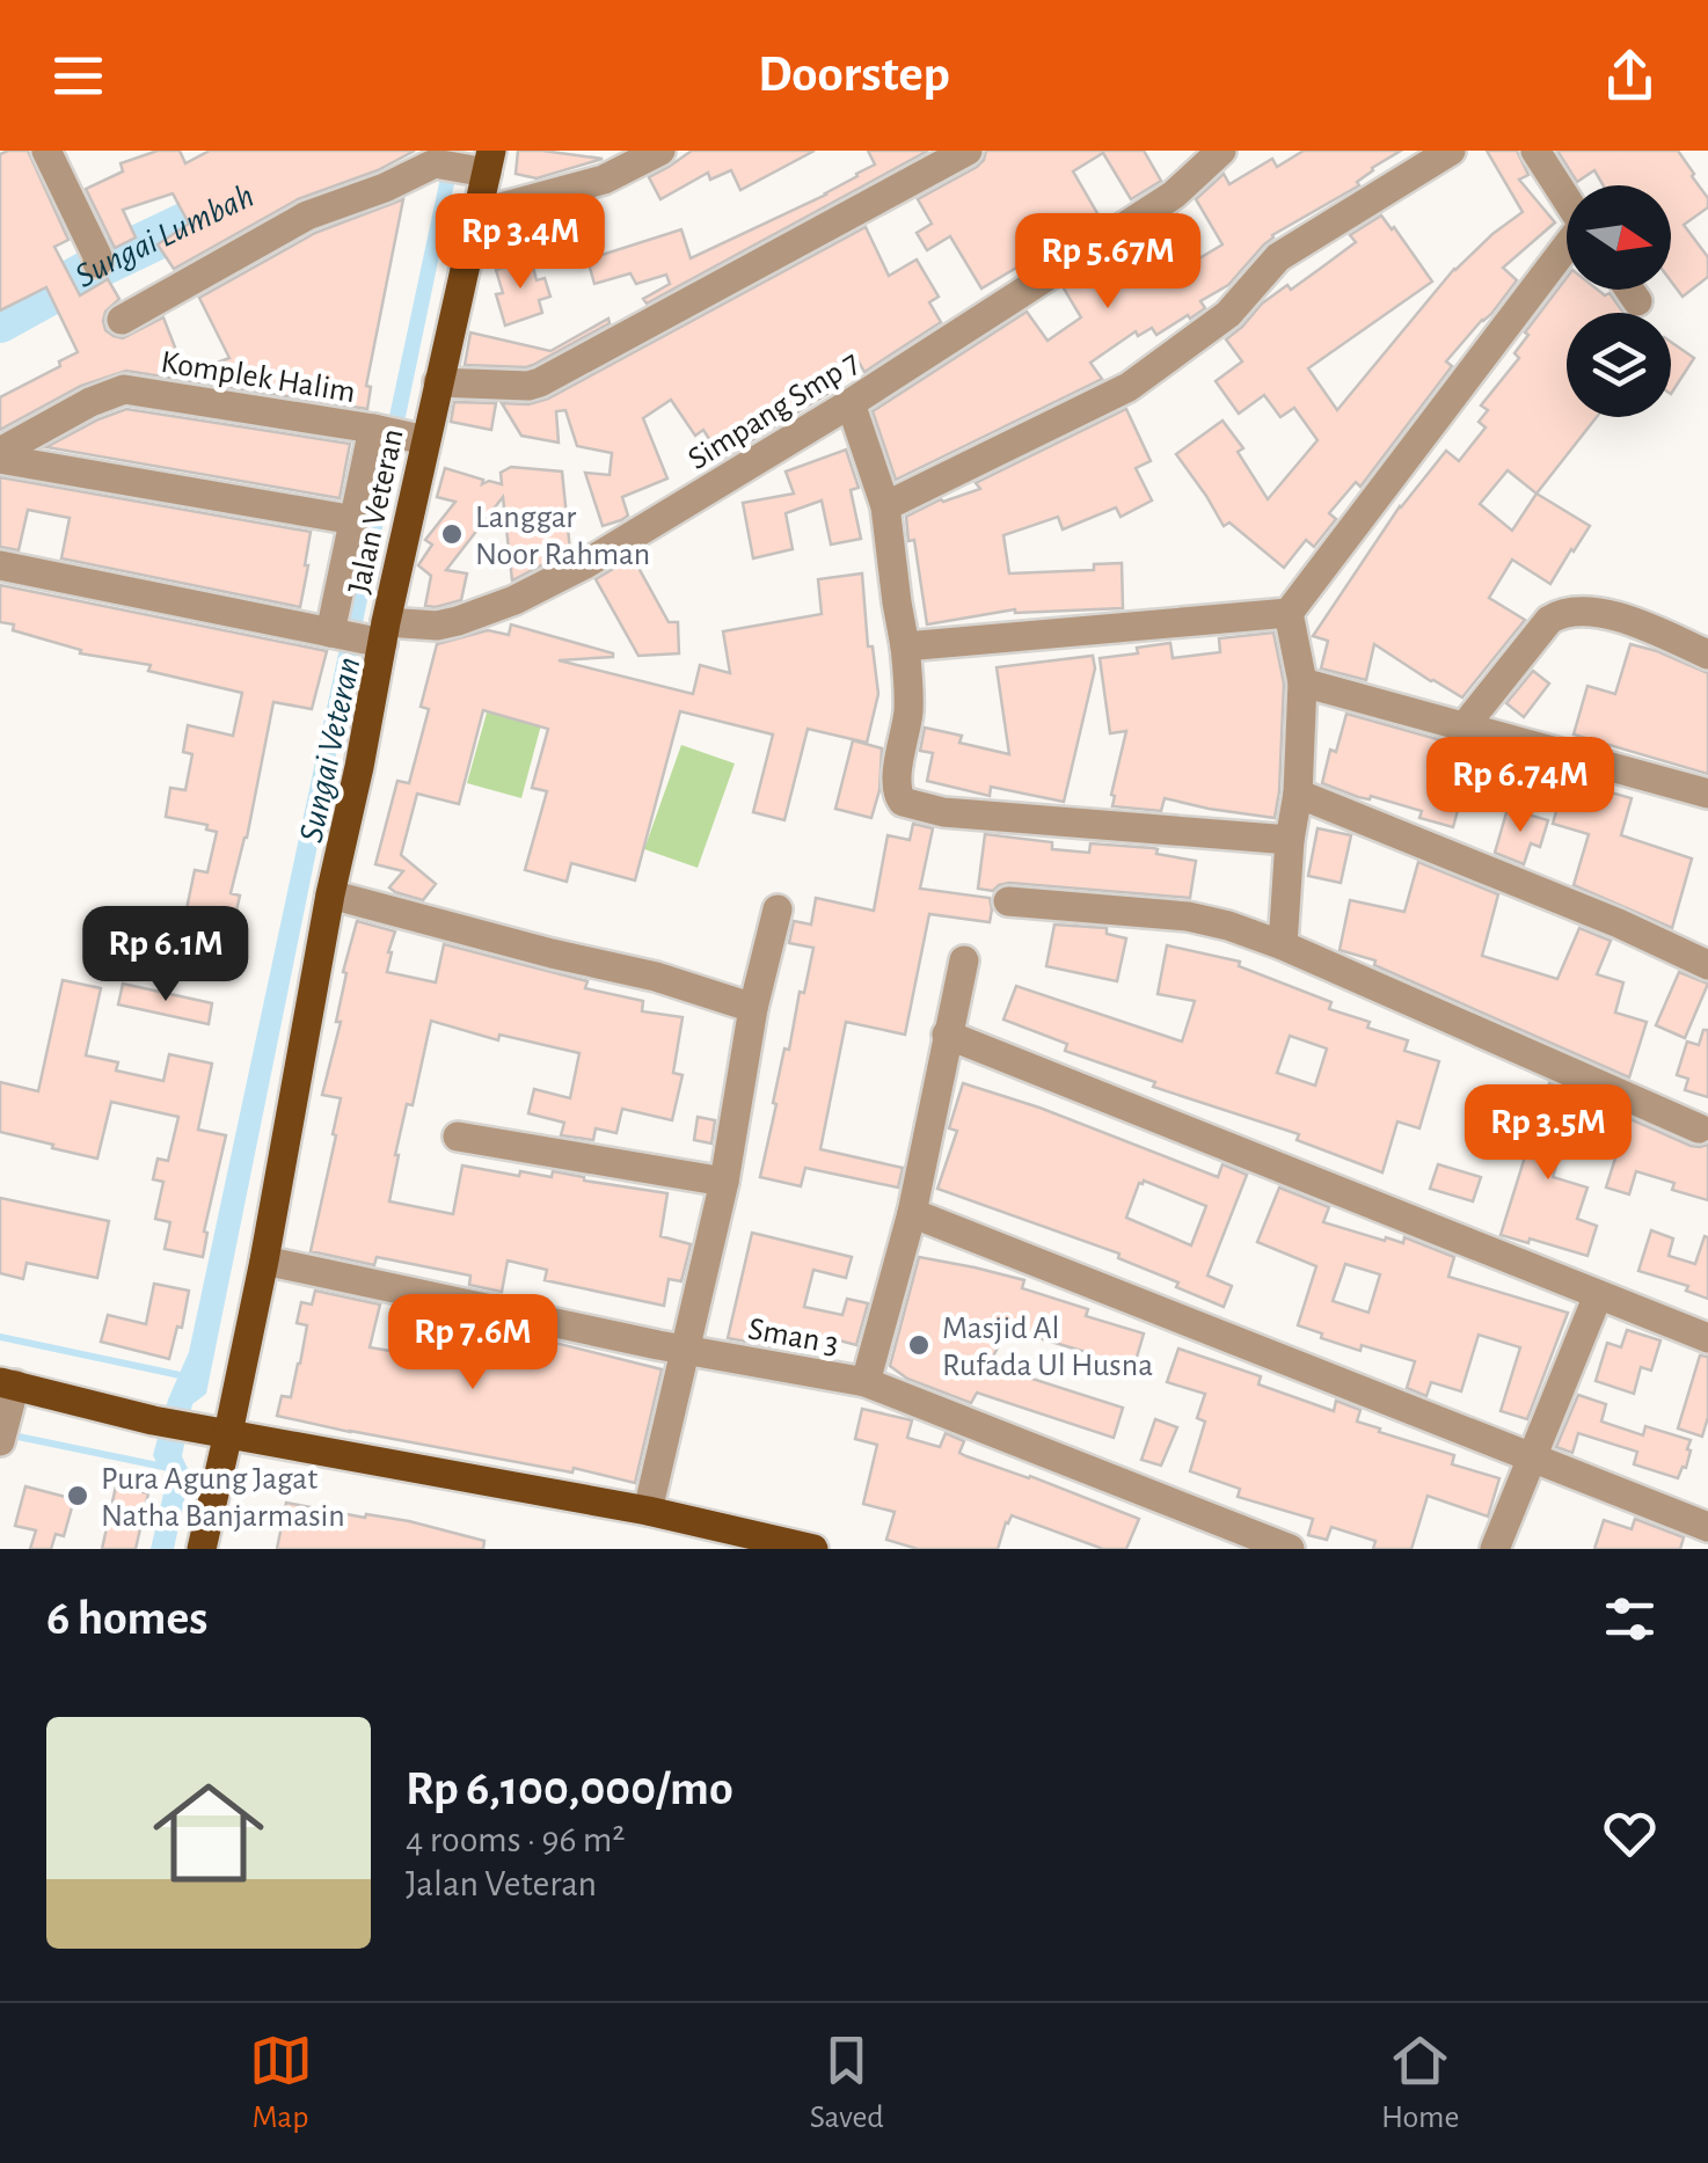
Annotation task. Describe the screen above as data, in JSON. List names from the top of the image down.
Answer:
{
  "streets": {
    "main road": ["Jalan Veteran"],
    "street": ["Komplek Halim", "Simpang Smp 7", "Sman 3"]
  },
  "crossings": [
    ["Komplek Halim", "Jalan Veteran"],
    ["Simpang Smp 7", "Jalan Veteran"],
    ["Jalan Veteran", "Sman 3"]
  ],
  "water": ["Sungai Lumbah", "Sungai Veteran"],
  "places": ["Langgar Noor Rahman", "Masjid Al Rufada Ul Husna", "Pura Agung Jagat Natha Banjarmasin"],
  "north": "right",
  "page": {
    "header": "Doorstep",
    "price": [
      "Rp 3.4M",
      "Rp 5.67M",
      "Rp 6.74M",
      "Rp 6.1M",
      "Rp 3.5M",
      "Rp 7.6M"
    ],
    "heading": "6 homes",
    "list": [
      {
        "name": "Rp 6,100,000/mo",
        "note": "4 rooms · 96 m² · Jalan Veteran"
      }
    ],
    "tabs": ["Map", "Saved", "Home"]
  }
}
